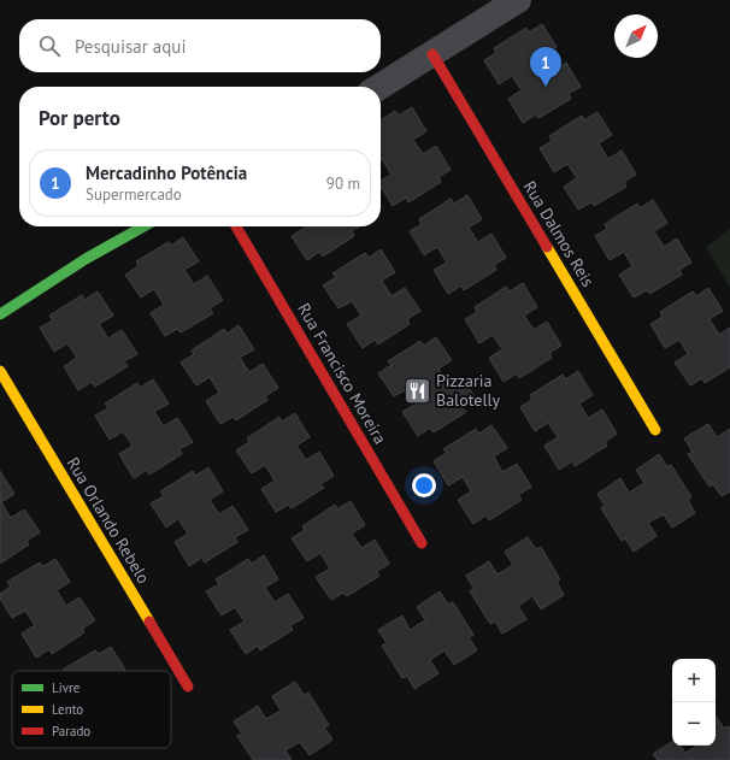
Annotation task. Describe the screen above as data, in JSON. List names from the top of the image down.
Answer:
{
  "streets": {
    "street": ["Rua Dalmos Reis", "Rua Francisco Moreira", "Rua Orlando Rebelo"]
  },
  "places": {
    "restaurant": ["Pizzaria Balotelly"]
  },
  "legend": ["Livre", "Lento", "Parado"],
  "north": "top right",
  "page": {
    "search": "Pesquisar aqui",
    "pins": "1",
    "heading": "Por perto",
    "list": [
      {
        "mark": "1",
        "name": "Mercadinho Potência",
        "note": "Supermercado",
        "value": "90 m"
      }
    ],
    "map_buttons": ["+", "−"]
  }
}
